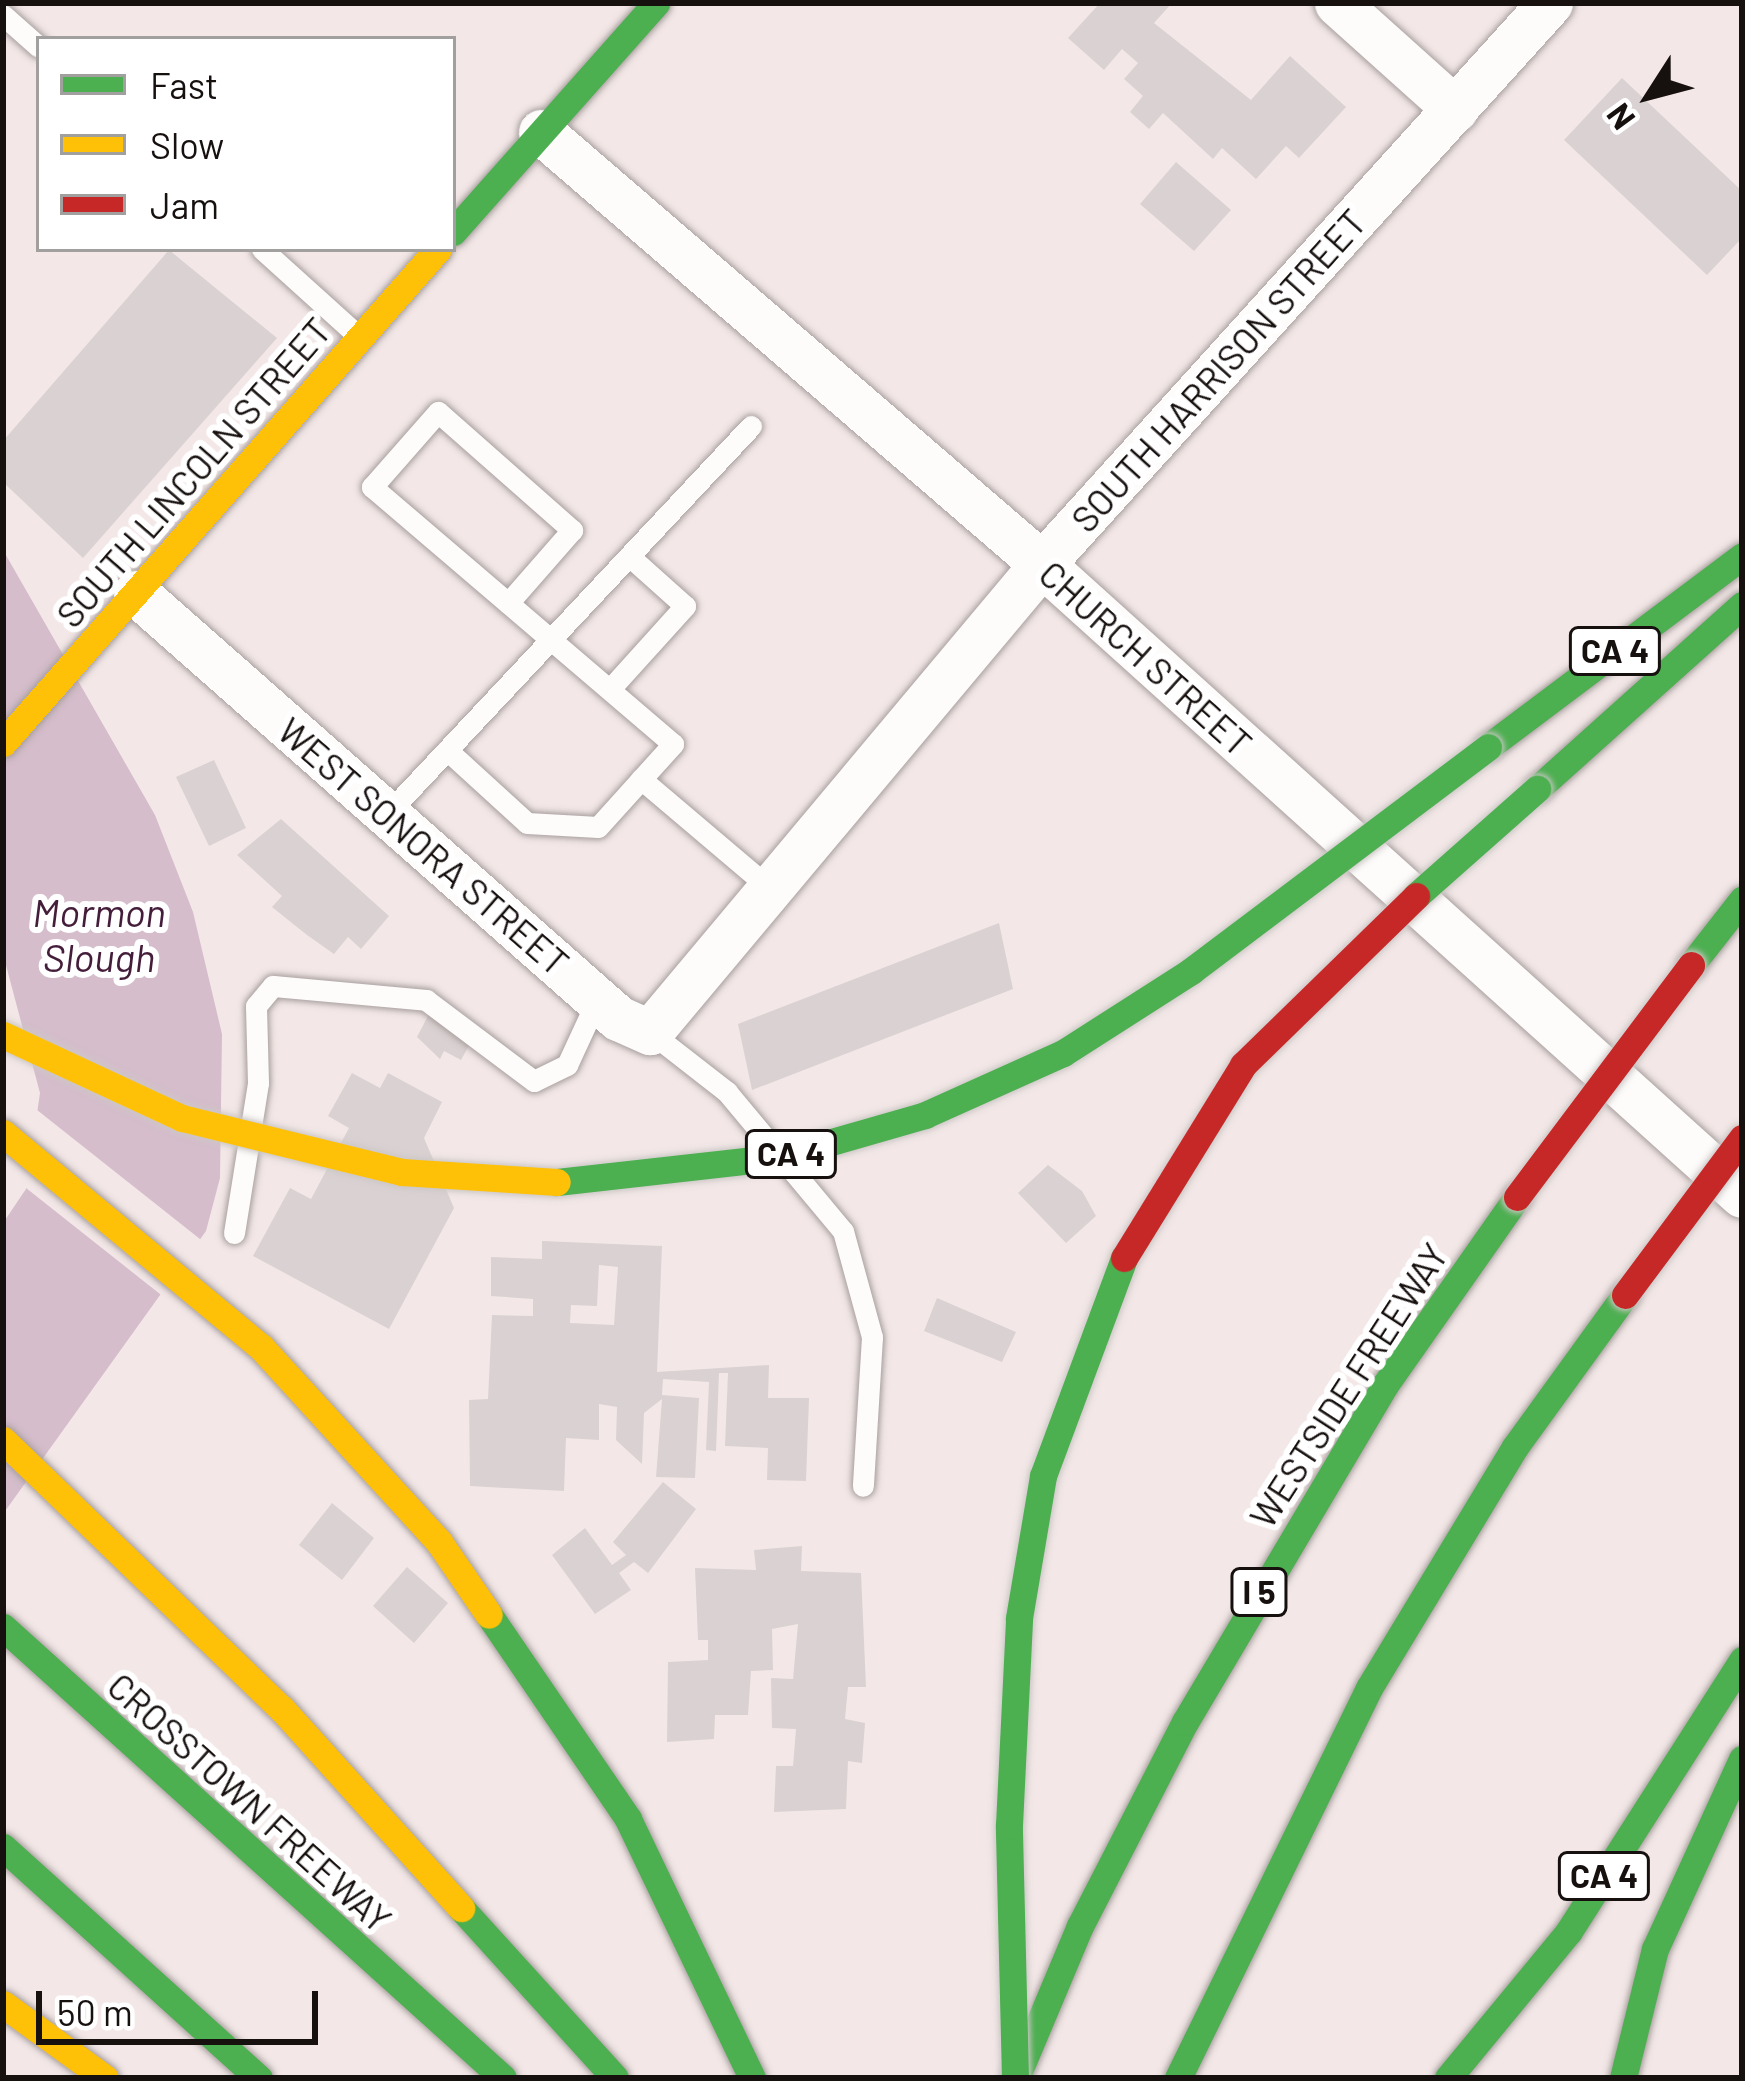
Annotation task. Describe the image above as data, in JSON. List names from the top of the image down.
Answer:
{
  "streets": {
    "main road": [
      "SOUTH LINCOLN STREET",
      "CA 4",
      "WESTSIDE FREEWAY",
      "I 5",
      "CROSSTOWN FREEWAY"
    ],
    "street": ["SOUTH HARRISON STREET", "CHURCH STREET", "WEST SONORA STREET"]
  },
  "crossings": [
    ["SOUTH HARRISON STREET", "CHURCH STREET"],
    ["SOUTH HARRISON STREET", "WEST SONORA STREET"],
    ["SOUTH LINCOLN STREET", "WEST SONORA STREET"]
  ],
  "water": ["Mormon Slough"],
  "legend": ["Fast", "Slow", "Jam"],
  "scale_bar": "50 m",
  "north": "bottom left"
}
